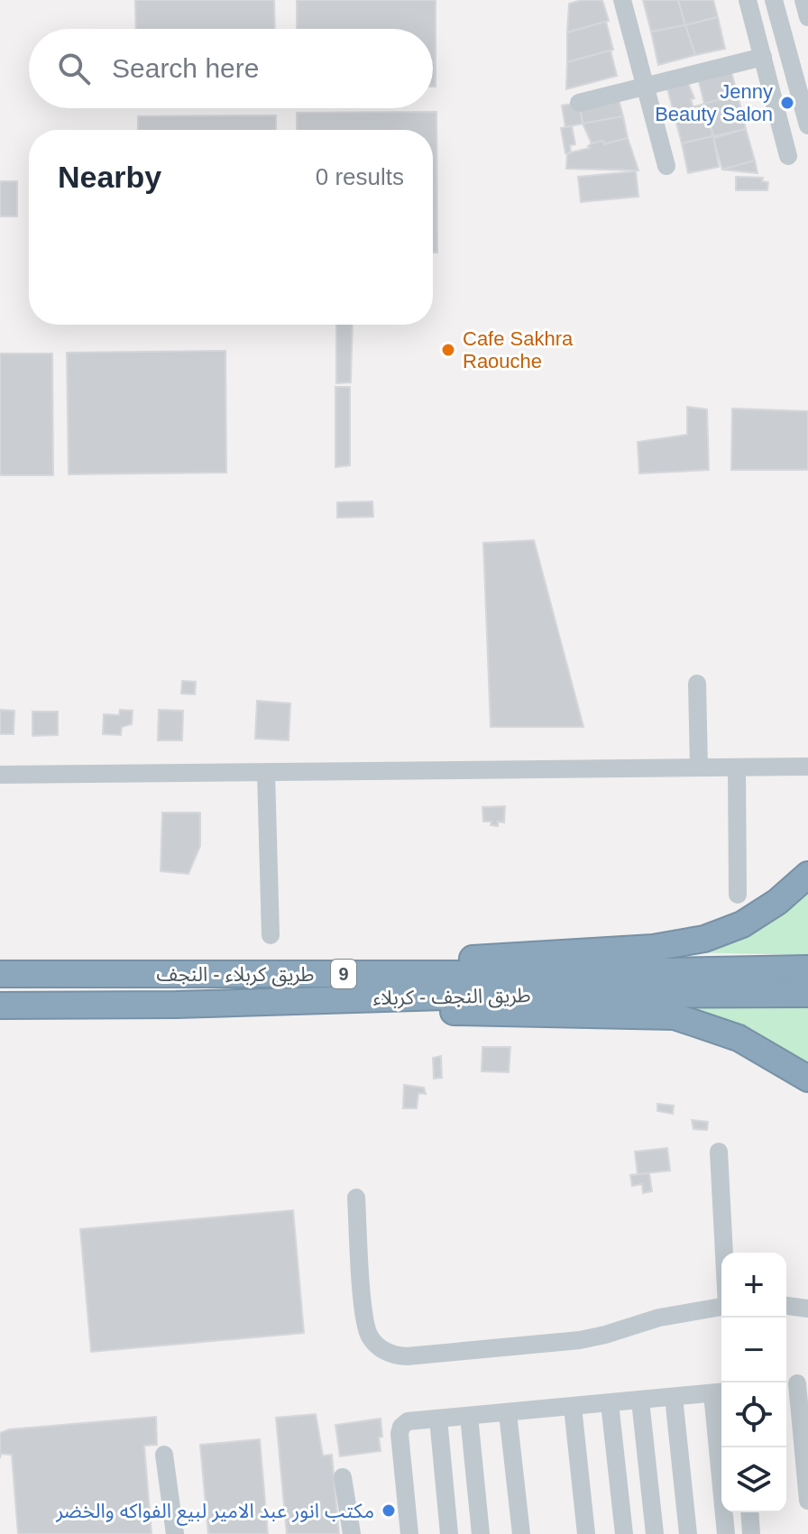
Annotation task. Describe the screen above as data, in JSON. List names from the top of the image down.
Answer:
{
  "streets": {
    "highway": ["طريق کربلاء - النجف", "9", "طريق النجف - کربلاء"]
  },
  "crossings": [
    ["طريق کربلاء - النجف", "9"],
    ["طريق کربلاء - النجف", "طريق النجف - کربلاء"],
    ["9", "طريق النجف - کربلاء"]
  ],
  "places": ["Jenny Beauty Salon", "Cafe Sakhra Raouche", "مكتب انور عبد الامير لبيع الفواكه والخضر"],
  "page": {
    "search": "Search here",
    "heading": ["Nearby", "0 results"],
    "map_buttons": ["+", "−"]
  }
}
